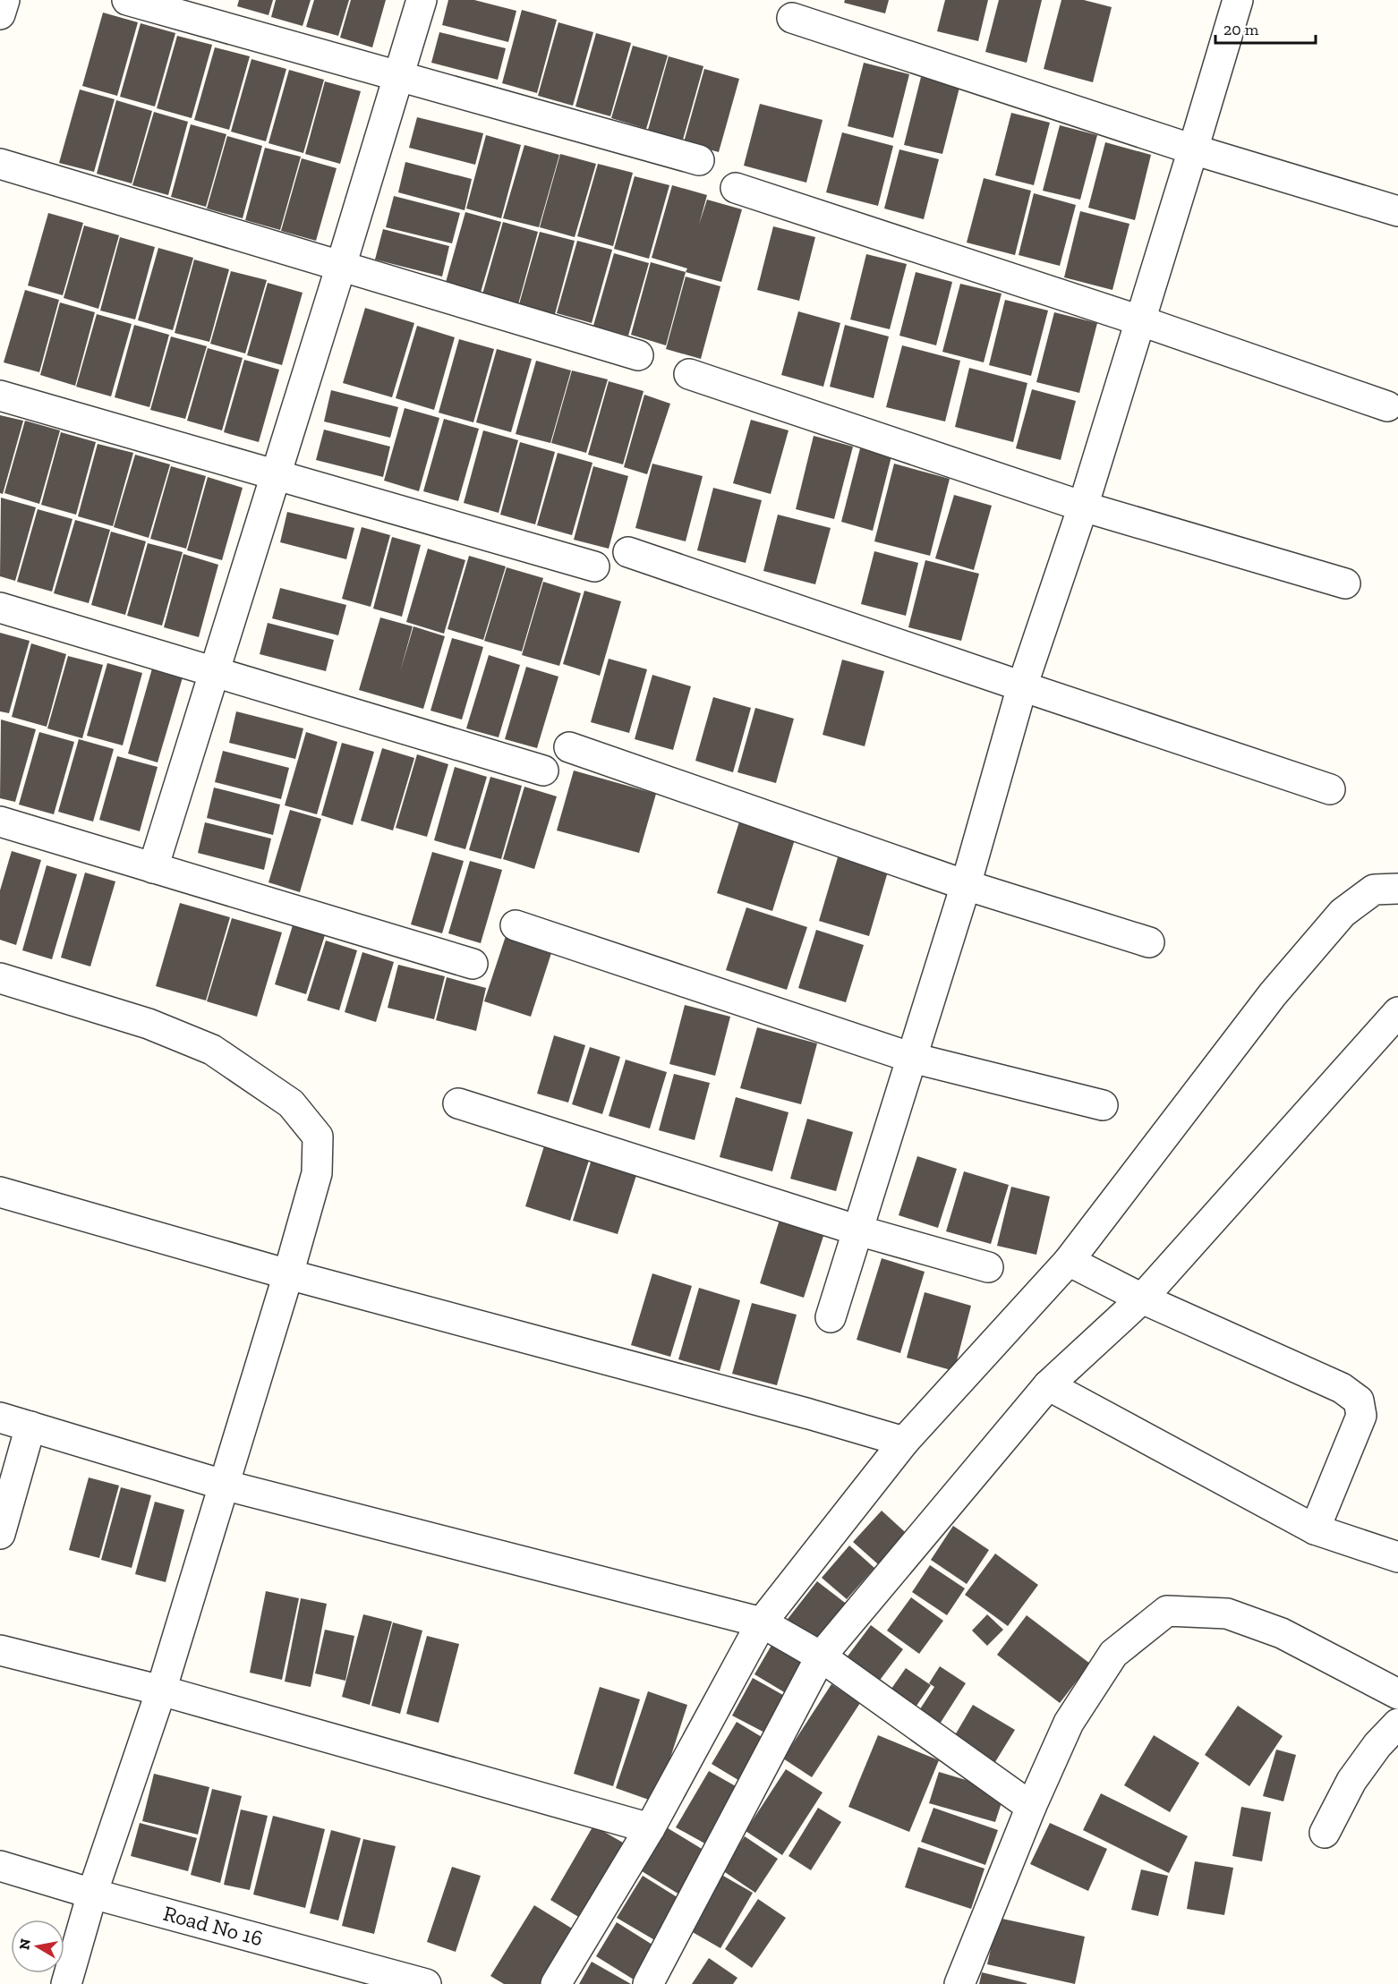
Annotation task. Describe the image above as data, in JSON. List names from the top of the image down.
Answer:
{
  "streets": {
    "street": ["Road No 16"]
  },
  "scale_bar": "20 m",
  "north": "left"
}
